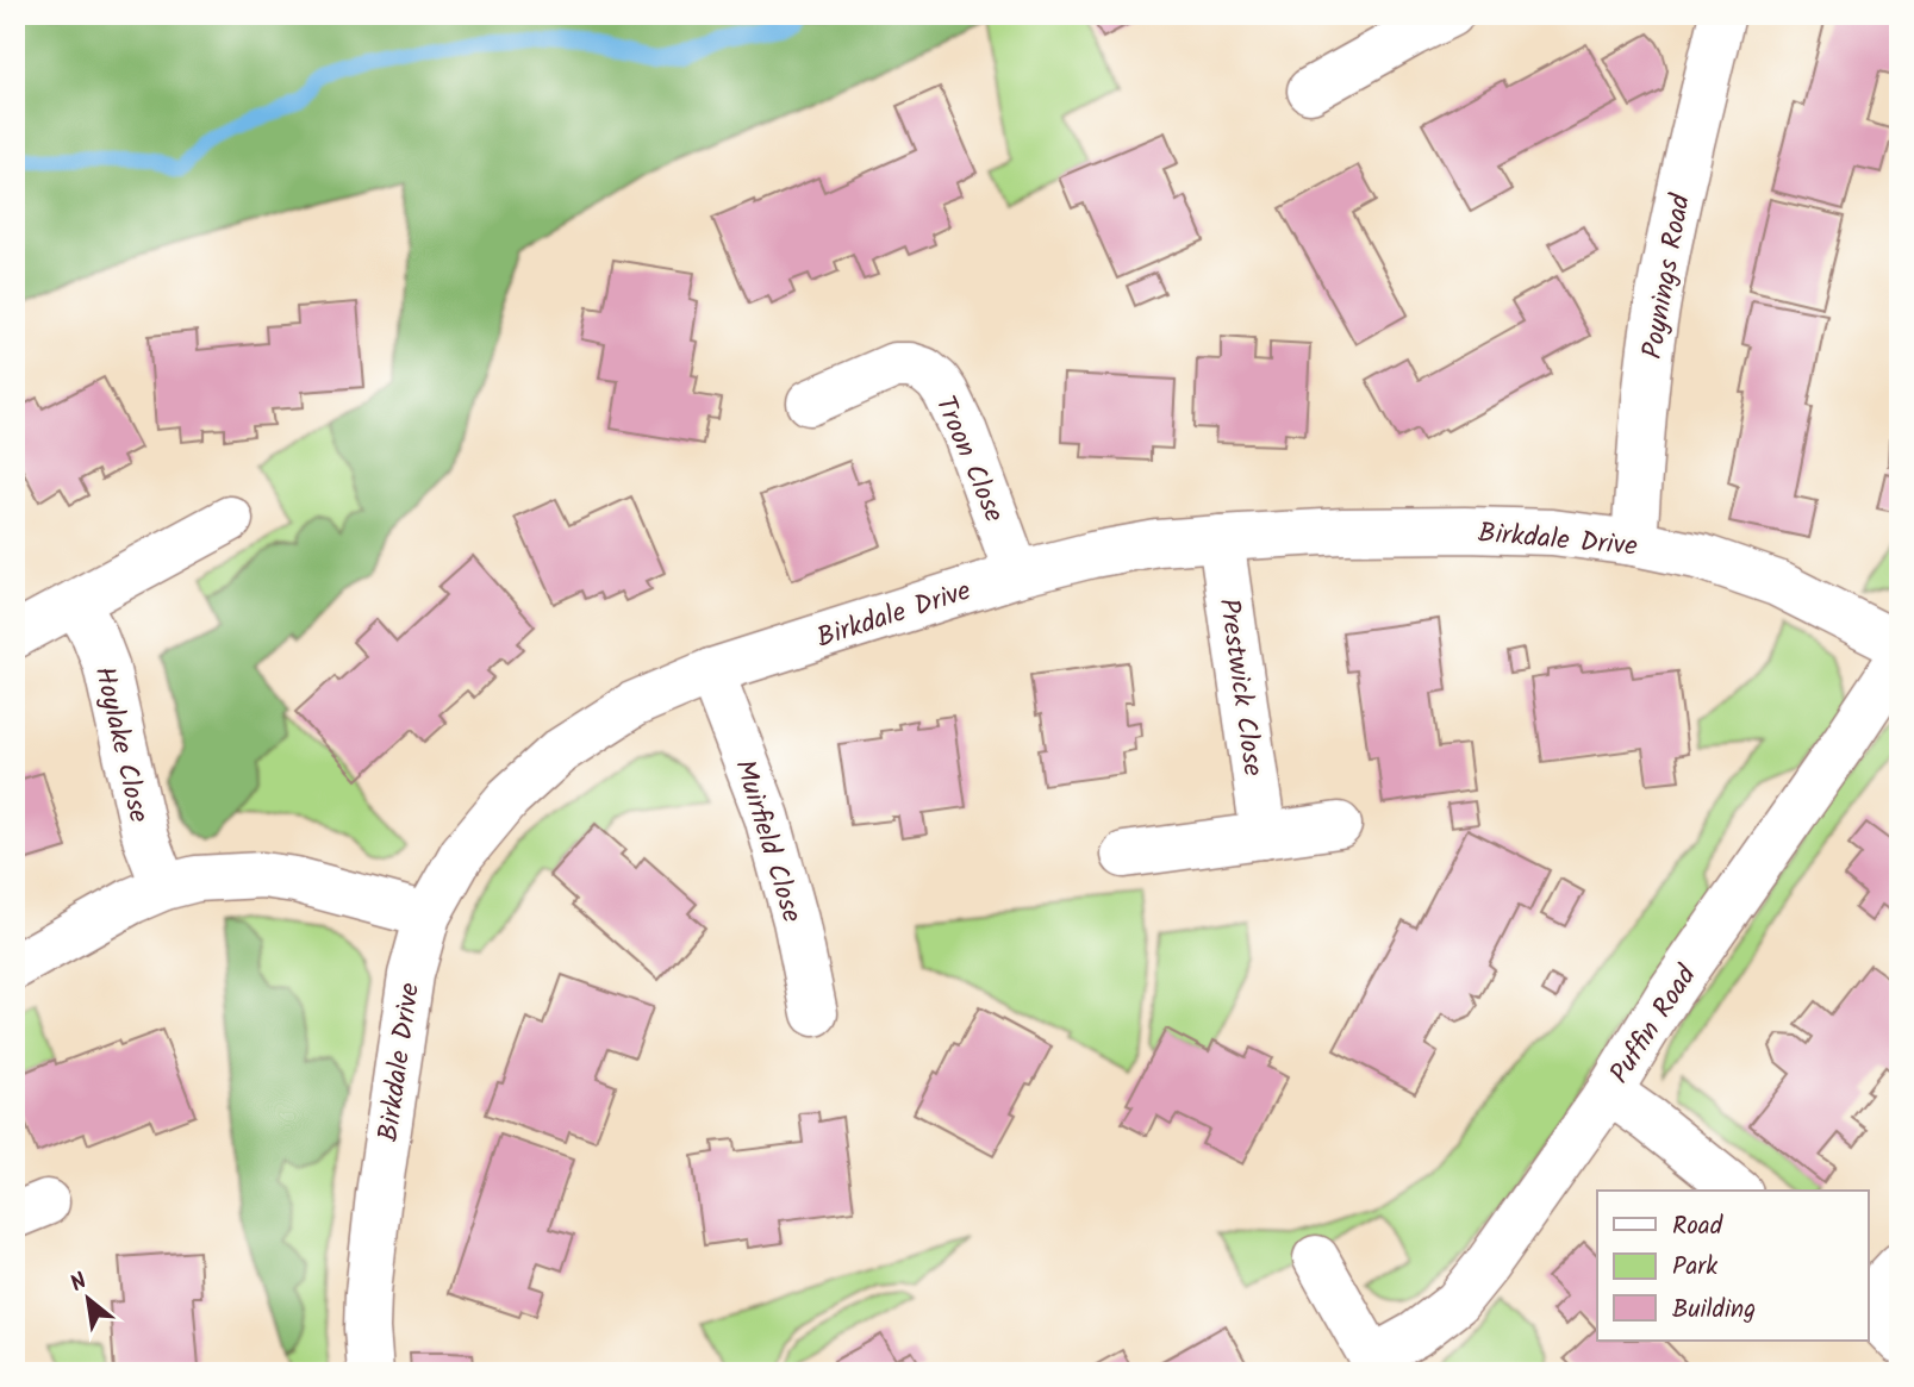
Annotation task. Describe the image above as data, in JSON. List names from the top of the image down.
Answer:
{
  "streets": {
    "street": [
      "Poynings Road",
      "Troon Close",
      "Birkdale Drive",
      "Prestwick Close",
      "Hoylake Close",
      "Muirfield Close",
      "Puffin Road"
    ]
  },
  "crossings": [
    ["Poynings Road", "Birkdale Drive"],
    ["Troon Close", "Birkdale Drive"],
    ["Birkdale Drive", "Prestwick Close"],
    ["Birkdale Drive", "Muirfield Close"]
  ],
  "legend": ["Road", "Park", "Building"],
  "north": "top left"
}
